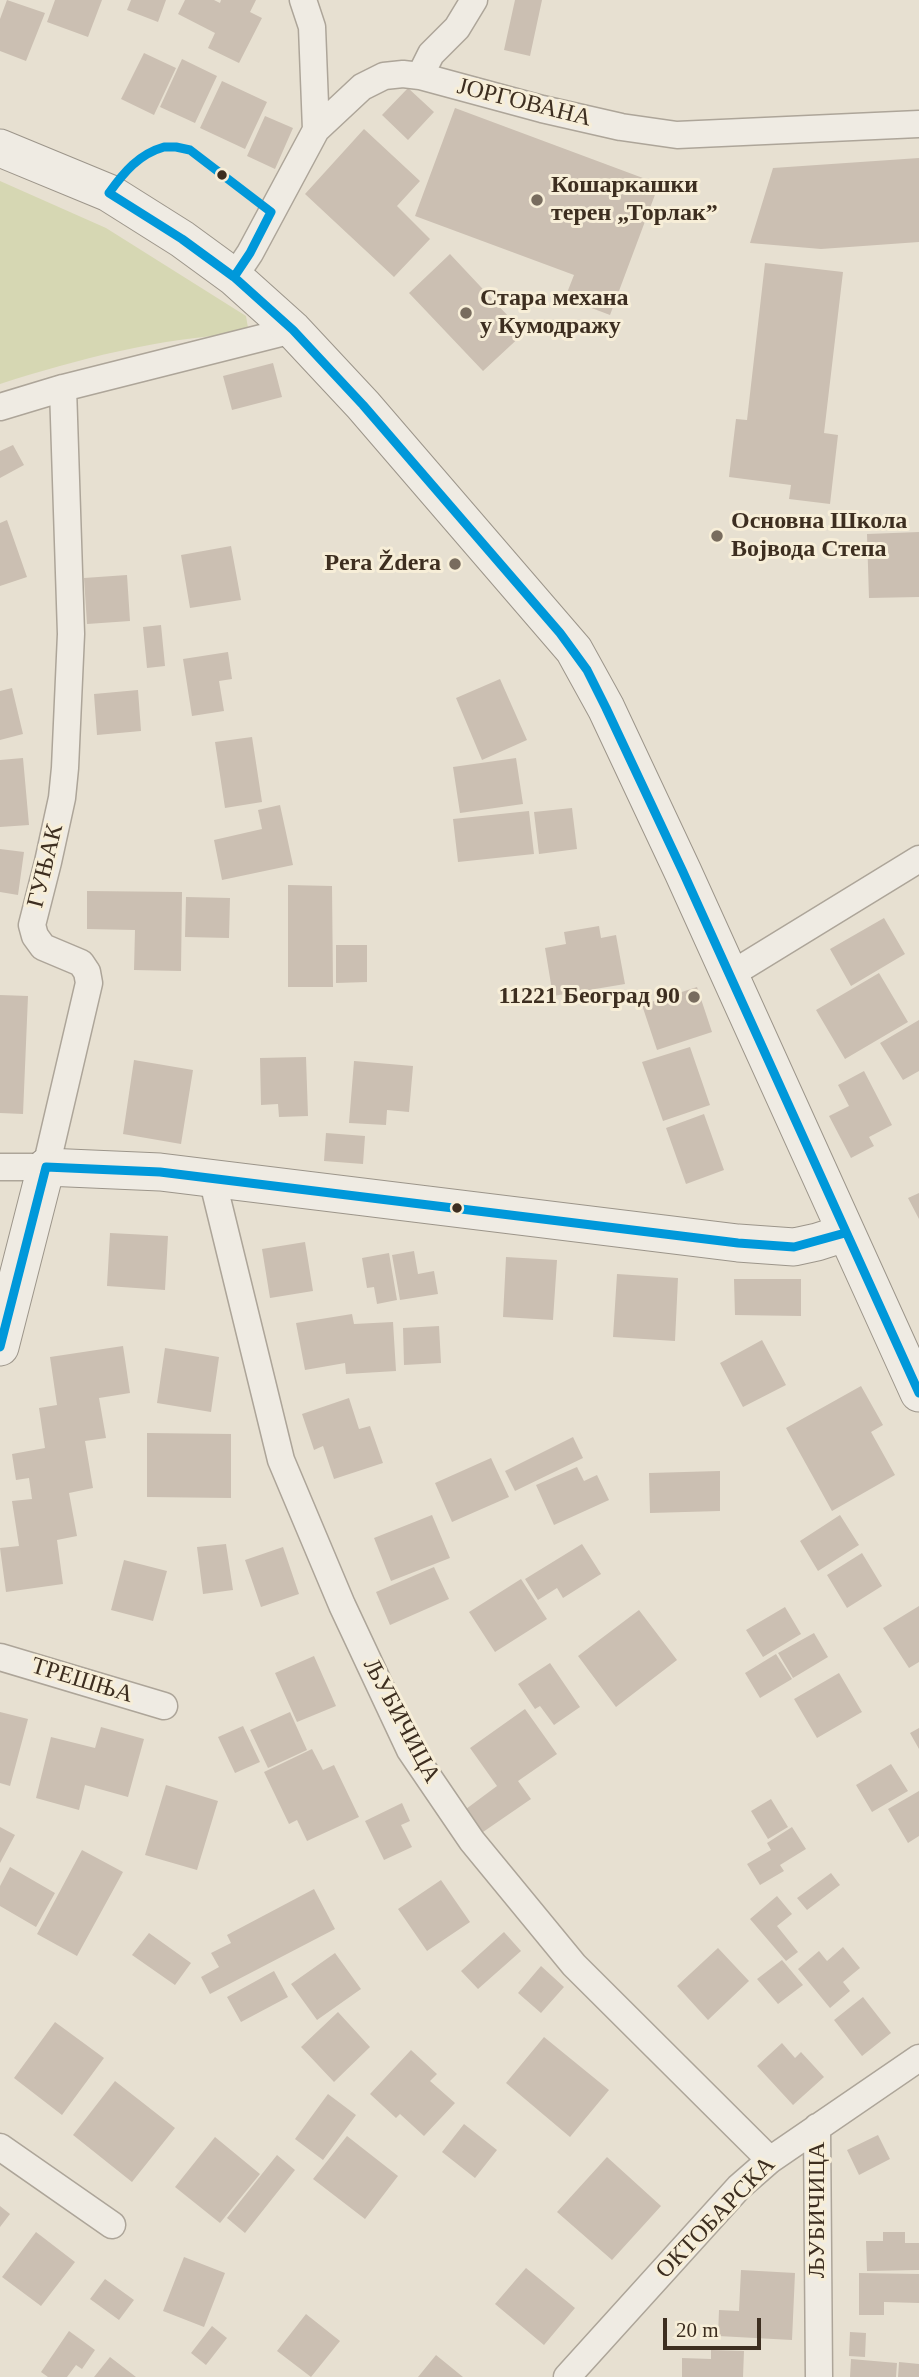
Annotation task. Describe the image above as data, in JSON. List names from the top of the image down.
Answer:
{
  "streets": {
    "street": [
      "ЈОРГОВАНА",
      "ГУЊАК",
      "ТРЕШЊА",
      "ЉУБИЧИЦА",
      "ОКТОБАРСКА"
    ]
  },
  "crossings": [
    ["ЉУБИЧИЦА", "ОКТОБАРСКА"]
  ],
  "places": [
    "Кошаркашки терен „Торлак”",
    "Стара механа у Кумодражу",
    "Основна Школа Војвода Степа",
    "Pera Ždera",
    "11221 Београд 90"
  ],
  "scale_bar": "20 m"
}
